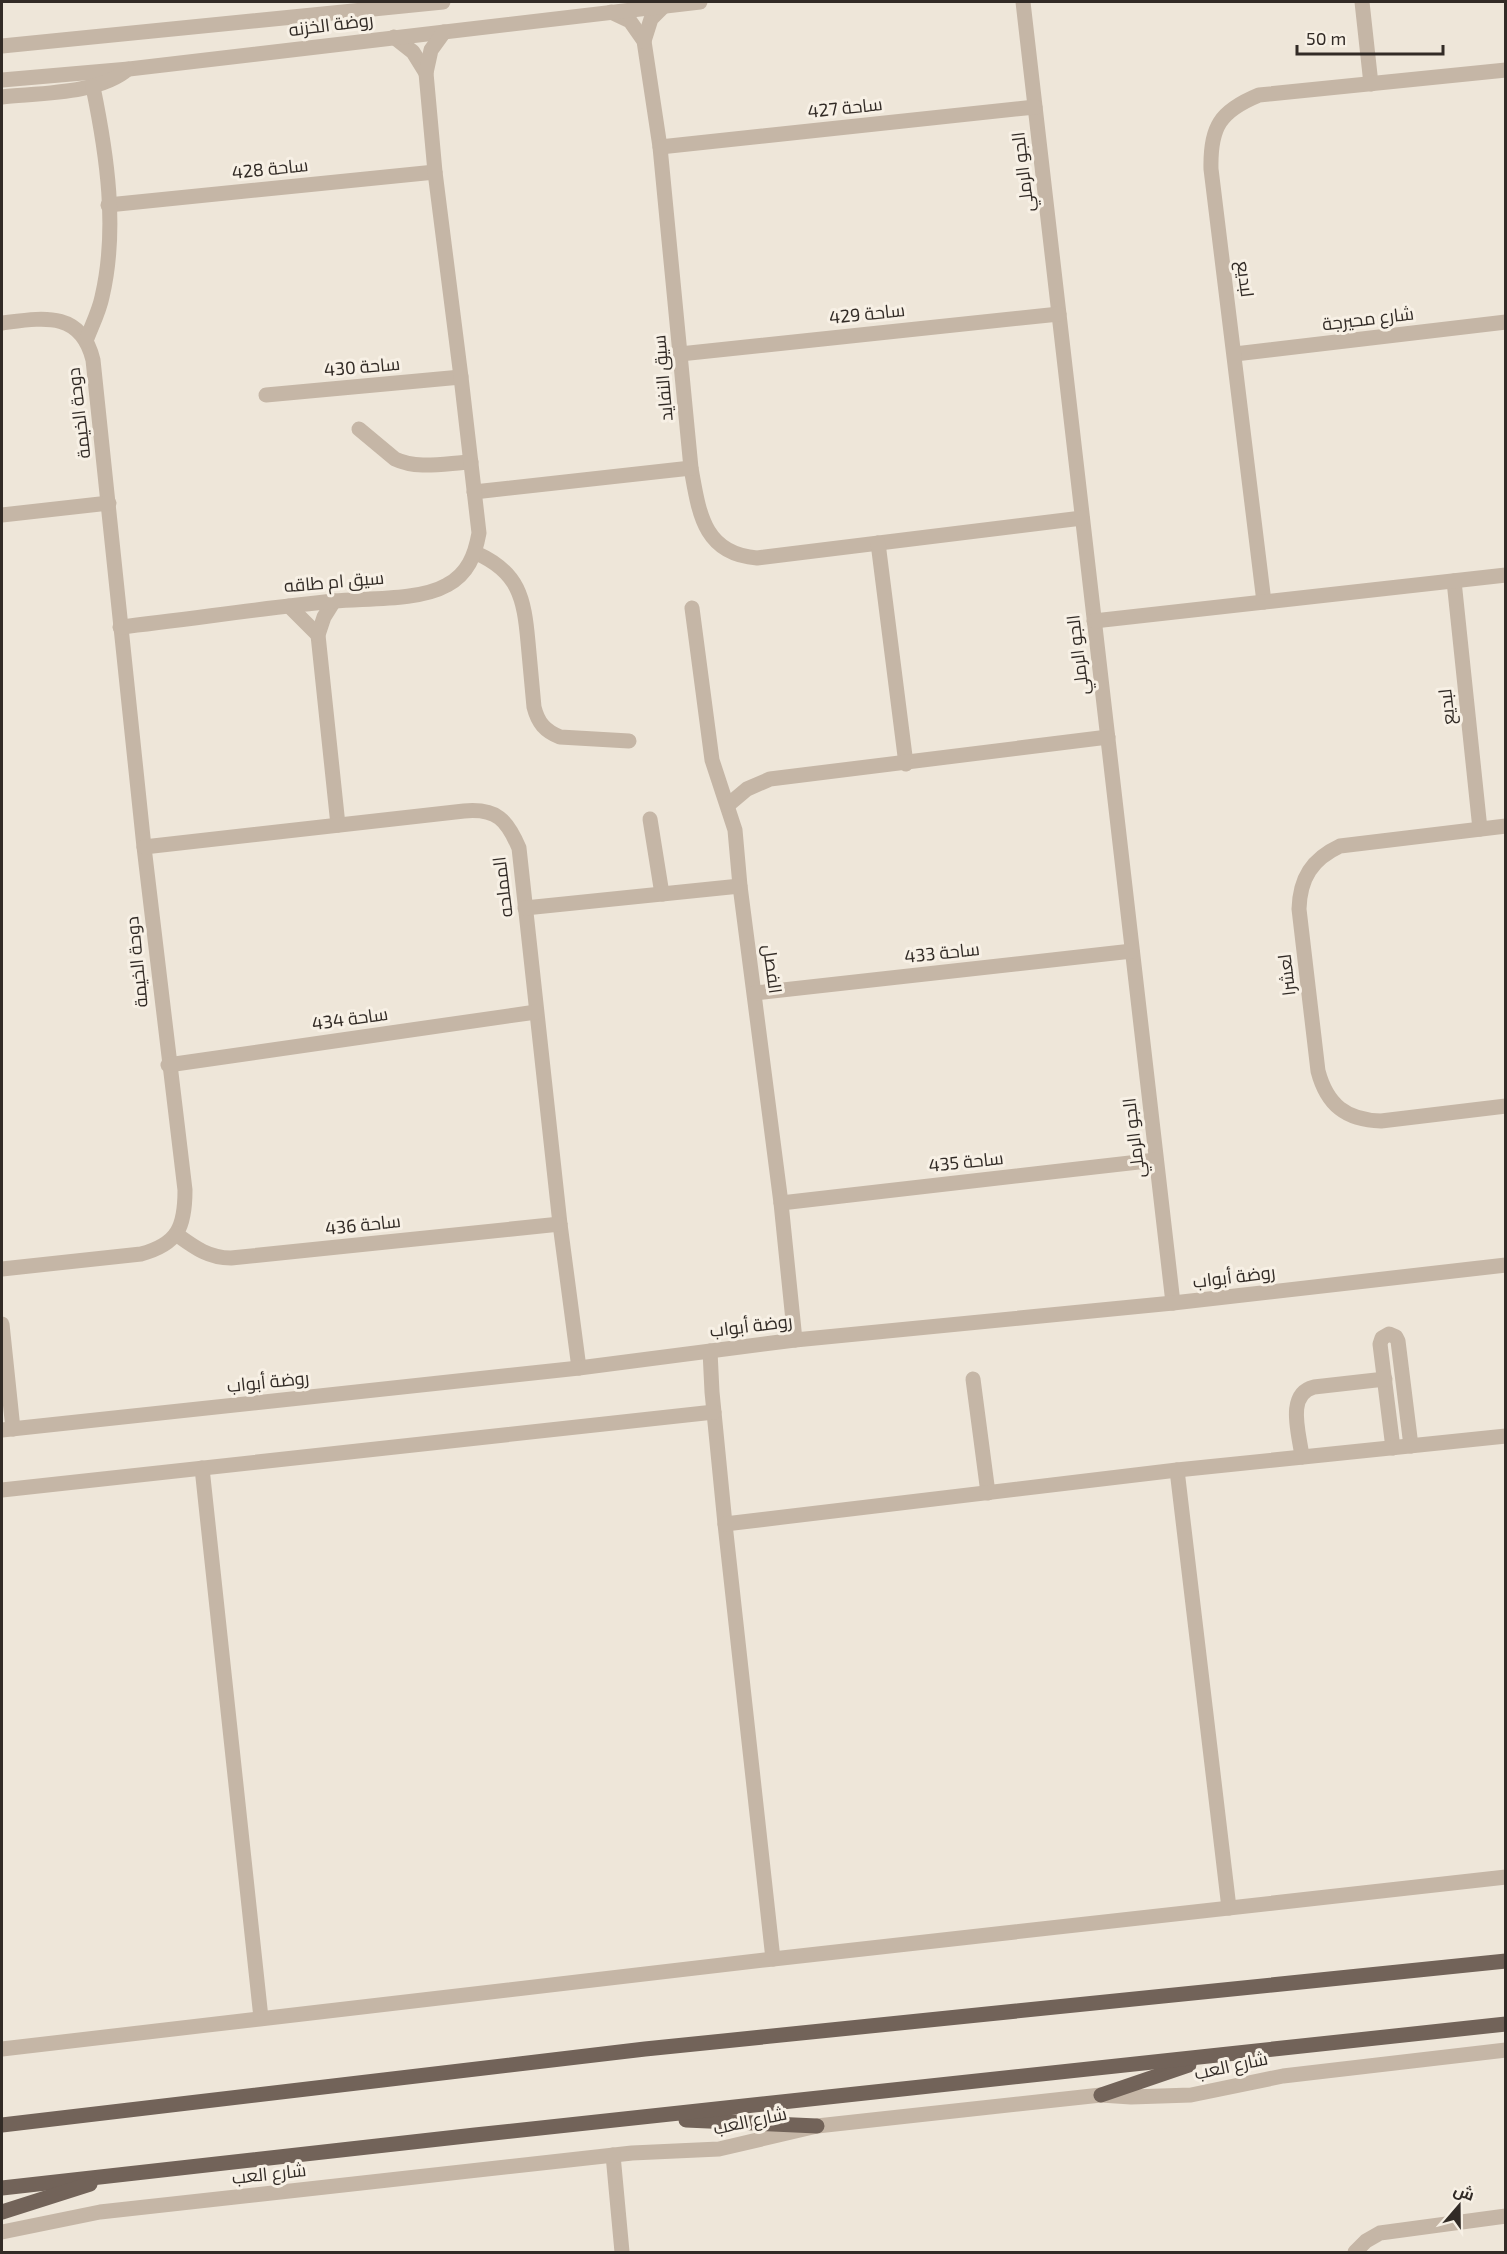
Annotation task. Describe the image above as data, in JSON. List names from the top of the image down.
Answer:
{
  "streets": {
    "main road": ["شارع العب"],
    "street": [
      "روضة الخزنه",
      "ساحة 427",
      "ساحة 428",
      "الجو الرملي",
      "لبديع",
      "ساحة 429",
      "شارع محيرجة",
      "ساحة 430",
      "سيق النفايد",
      "دوحة الخيمة",
      "سيق ام طاقه",
      "المملحه",
      "ساحة 433",
      "الفصل",
      "لعشرا",
      "ساحة 434",
      "ساحة 435",
      "ساحة 436",
      "روضة أبواب"
    ]
  },
  "crossings": [
    ["ساحة 427", "الجو الرملي"],
    ["ساحة 427", "سيق النفايد"],
    ["الجو الرملي", "ساحة 429"],
    ["الجو الرملي", "سيق النفايد"],
    ["الجو الرملي", "ساحة 433"],
    ["الجو الرملي", "ساحة 435"],
    ["الجو الرملي", "روضة أبواب"],
    ["لبديع", "شارع محيرجة"],
    ["لبديع", "لعشرا"],
    ["ساحة 429", "سيق النفايد"],
    ["دوحة الخيمة", "سيق ام طاقه"],
    ["دوحة الخيمة", "المملحه"],
    ["دوحة الخيمة", "ساحة 434"],
    ["دوحة الخيمة", "ساحة 436"],
    ["المملحه", "ساحة 434"],
    ["المملحه", "ساحة 436"],
    ["المملحه", "روضة أبواب"],
    ["ساحة 433", "الفصل"],
    ["الفصل", "ساحة 435"],
    ["الفصل", "روضة أبواب"]
  ],
  "scale_bar": "50 m",
  "north": "top"
}
